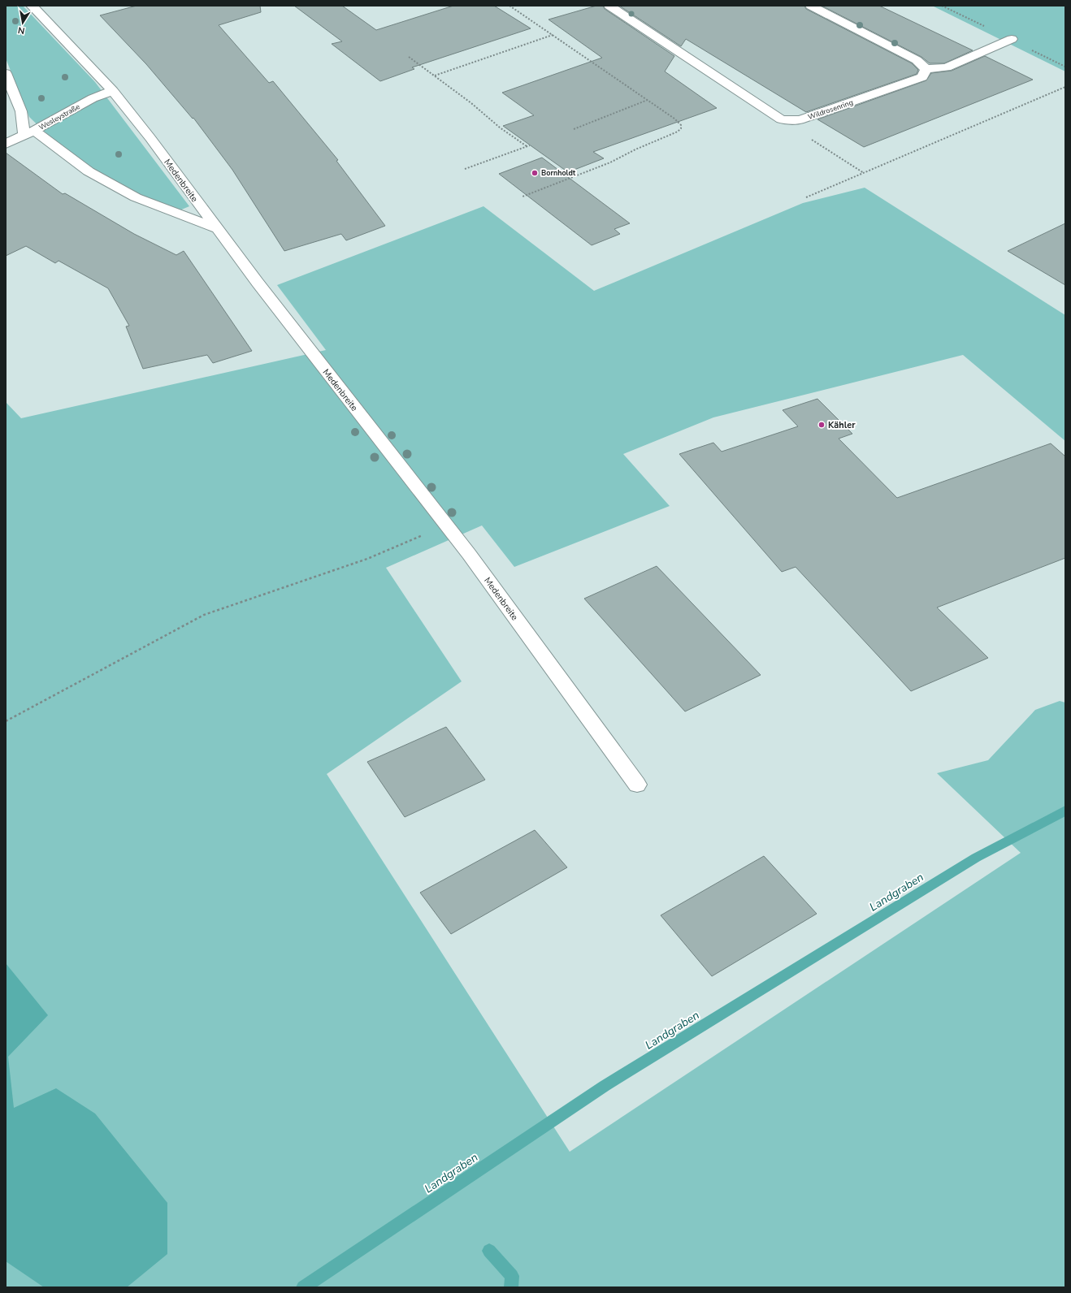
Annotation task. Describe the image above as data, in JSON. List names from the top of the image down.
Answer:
{
  "streets": {
    "street": ["Wildrosenring", "Wesleystraße", "Medenbreite"]
  },
  "crossings": [
    ["Wesleystraße", "Medenbreite"]
  ],
  "water": ["Landgraben"],
  "places": ["Bornholdt", "Kähler"],
  "north": "bottom"
}
